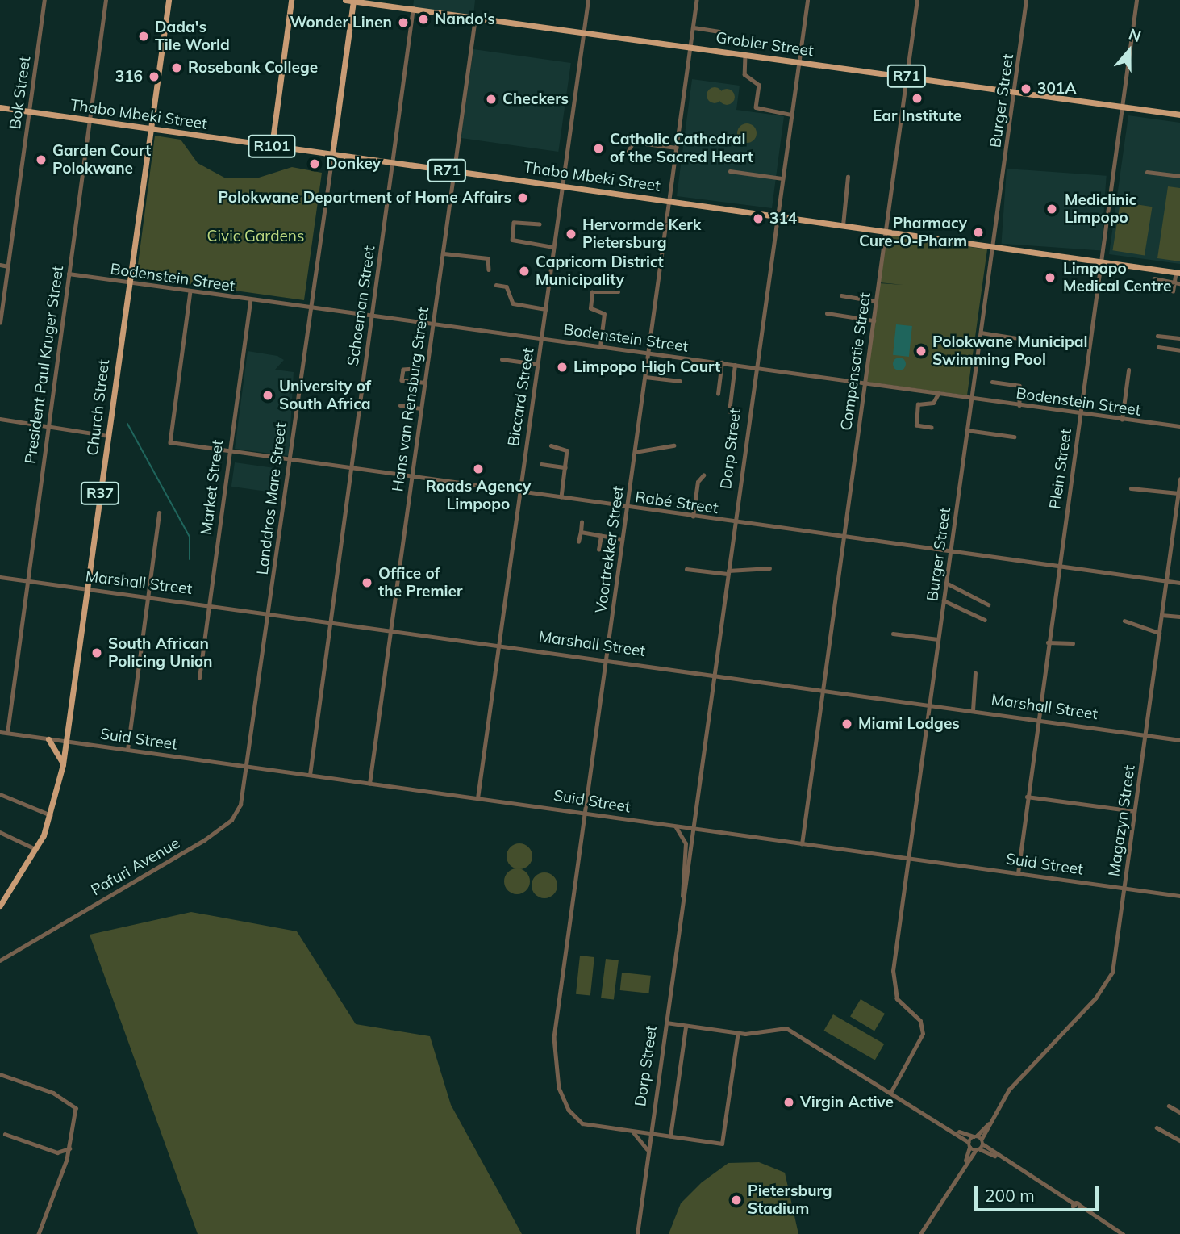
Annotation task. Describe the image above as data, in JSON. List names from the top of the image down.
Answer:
{
  "streets": {
    "main road": [
      "Grobler Street",
      "R71",
      "Thabo Mbeki Street",
      "R101",
      "Church Street",
      "R37",
      "Landdros Mare Street"
    ],
    "street": [
      "Bok Street",
      "Burger Street",
      "Bodenstein Street",
      "Schoeman Street",
      "Compensatie Street",
      "President Paul Kruger Street",
      "Biccard Street",
      "Hans van Rensburg Street",
      "Dorp Street",
      "Plein Street",
      "Market Street",
      "Rabé Street",
      "Voortrekker Street",
      "Marshall Street",
      "Suid Street",
      "Magazyn Street",
      "Pafuri Avenue"
    ]
  },
  "crossings": [
    ["Grobler Street", "Burger Street"],
    ["Grobler Street", "Schoeman Street"],
    ["Grobler Street", "Compensatie Street"],
    ["Grobler Street", "Biccard Street"],
    ["Grobler Street", "Hans van Rensburg Street"],
    ["Grobler Street", "Dorp Street"],
    ["Grobler Street", "Plein Street"],
    ["Grobler Street", "Landdros Mare Street"],
    ["Grobler Street", "Voortrekker Street"],
    ["Bok Street", "Thabo Mbeki Street"],
    ["Burger Street", "Thabo Mbeki Street"],
    ["Burger Street", "Bodenstein Street"],
    ["Burger Street", "Rabé Street"],
    ["Burger Street", "Marshall Street"],
    ["Burger Street", "Suid Street"],
    ["Thabo Mbeki Street", "R101"],
    ["Thabo Mbeki Street", "Schoeman Street"],
    ["Thabo Mbeki Street", "Compensatie Street"],
    ["Thabo Mbeki Street", "President Paul Kruger Street"],
    ["Thabo Mbeki Street", "Biccard Street"],
    ["Thabo Mbeki Street", "Hans van Rensburg Street"],
    ["Thabo Mbeki Street", "Church Street"],
    ["Thabo Mbeki Street", "Dorp Street"],
    ["Thabo Mbeki Street", "Plein Street"],
    ["Thabo Mbeki Street", "Landdros Mare Street"],
    ["Thabo Mbeki Street", "Voortrekker Street"],
    ["Bodenstein Street", "Schoeman Street"],
    ["Bodenstein Street", "Compensatie Street"],
    ["Bodenstein Street", "President Paul Kruger Street"],
    ["Bodenstein Street", "Biccard Street"],
    ["Bodenstein Street", "Hans van Rensburg Street"],
    ["Bodenstein Street", "Church Street"],
    ["Bodenstein Street", "Dorp Street"],
    ["Bodenstein Street", "Plein Street"],
    ["Bodenstein Street", "Market Street"],
    ["Bodenstein Street", "Landdros Mare Street"],
    ["Bodenstein Street", "Rabé Street"],
    ["Bodenstein Street", "Voortrekker Street"],
    ["Schoeman Street", "Rabé Street"],
    ["Schoeman Street", "Marshall Street"],
    ["Schoeman Street", "Suid Street"],
    ["Compensatie Street", "Rabé Street"],
    ["Compensatie Street", "Marshall Street"],
    ["Compensatie Street", "Suid Street"],
    ["President Paul Kruger Street", "Marshall Street"],
    ["President Paul Kruger Street", "Suid Street"],
    ["Biccard Street", "Rabé Street"],
    ["Biccard Street", "Marshall Street"],
    ["Biccard Street", "Suid Street"],
    ["Hans van Rensburg Street", "Rabé Street"],
    ["Hans van Rensburg Street", "Marshall Street"],
    ["Hans van Rensburg Street", "Suid Street"],
    ["Church Street", "Marshall Street"],
    ["Church Street", "Suid Street"],
    ["Dorp Street", "Rabé Street"],
    ["Dorp Street", "Voortrekker Street"],
    ["Dorp Street", "Marshall Street"],
    ["Dorp Street", "Suid Street"],
    ["Plein Street", "Rabé Street"],
    ["Plein Street", "Marshall Street"],
    ["Plein Street", "Suid Street"],
    ["Market Street", "Rabé Street"],
    ["Market Street", "Marshall Street"],
    ["Landdros Mare Street", "Rabé Street"],
    ["Landdros Mare Street", "Marshall Street"],
    ["Landdros Mare Street", "Suid Street"],
    ["Landdros Mare Street", "Pafuri Avenue"],
    ["Rabé Street", "Voortrekker Street"],
    ["Rabé Street", "Magazyn Street"],
    ["Voortrekker Street", "Marshall Street"],
    ["Voortrekker Street", "Suid Street"],
    ["Marshall Street", "Magazyn Street"],
    ["Suid Street", "Magazyn Street"],
    ["Suid Street", "Pafuri Avenue"]
  ],
  "parks": ["Civic Gardens"],
  "places": [
    "Nando's",
    "Wonder Linen",
    "Dada's Tile World",
    "Rosebank College",
    "316",
    "301A",
    "Ear Institute",
    "Checkers",
    "Catholic Cathedral of the Sacred Heart",
    "Garden Court Polokwane",
    "Donkey",
    "Polokwane Department of Home Affairs",
    "Mediclinic Limpopo",
    "314",
    "Pharmacy Cure-O-Pharm",
    "Hervormde Kerk Pietersburg",
    "Capricorn District Municipality",
    "Limpopo Medical Centre",
    "Polokwane Municipal Swimming Pool",
    "Limpopo High Court",
    "University of South Africa",
    "Roads Agency Limpopo",
    "Office of the Premier",
    "South African Policing Union",
    "Miami Lodges",
    "Virgin Active",
    "Pietersburg Stadium"
  ],
  "scale_bar": "200 m",
  "north": "top"
}
